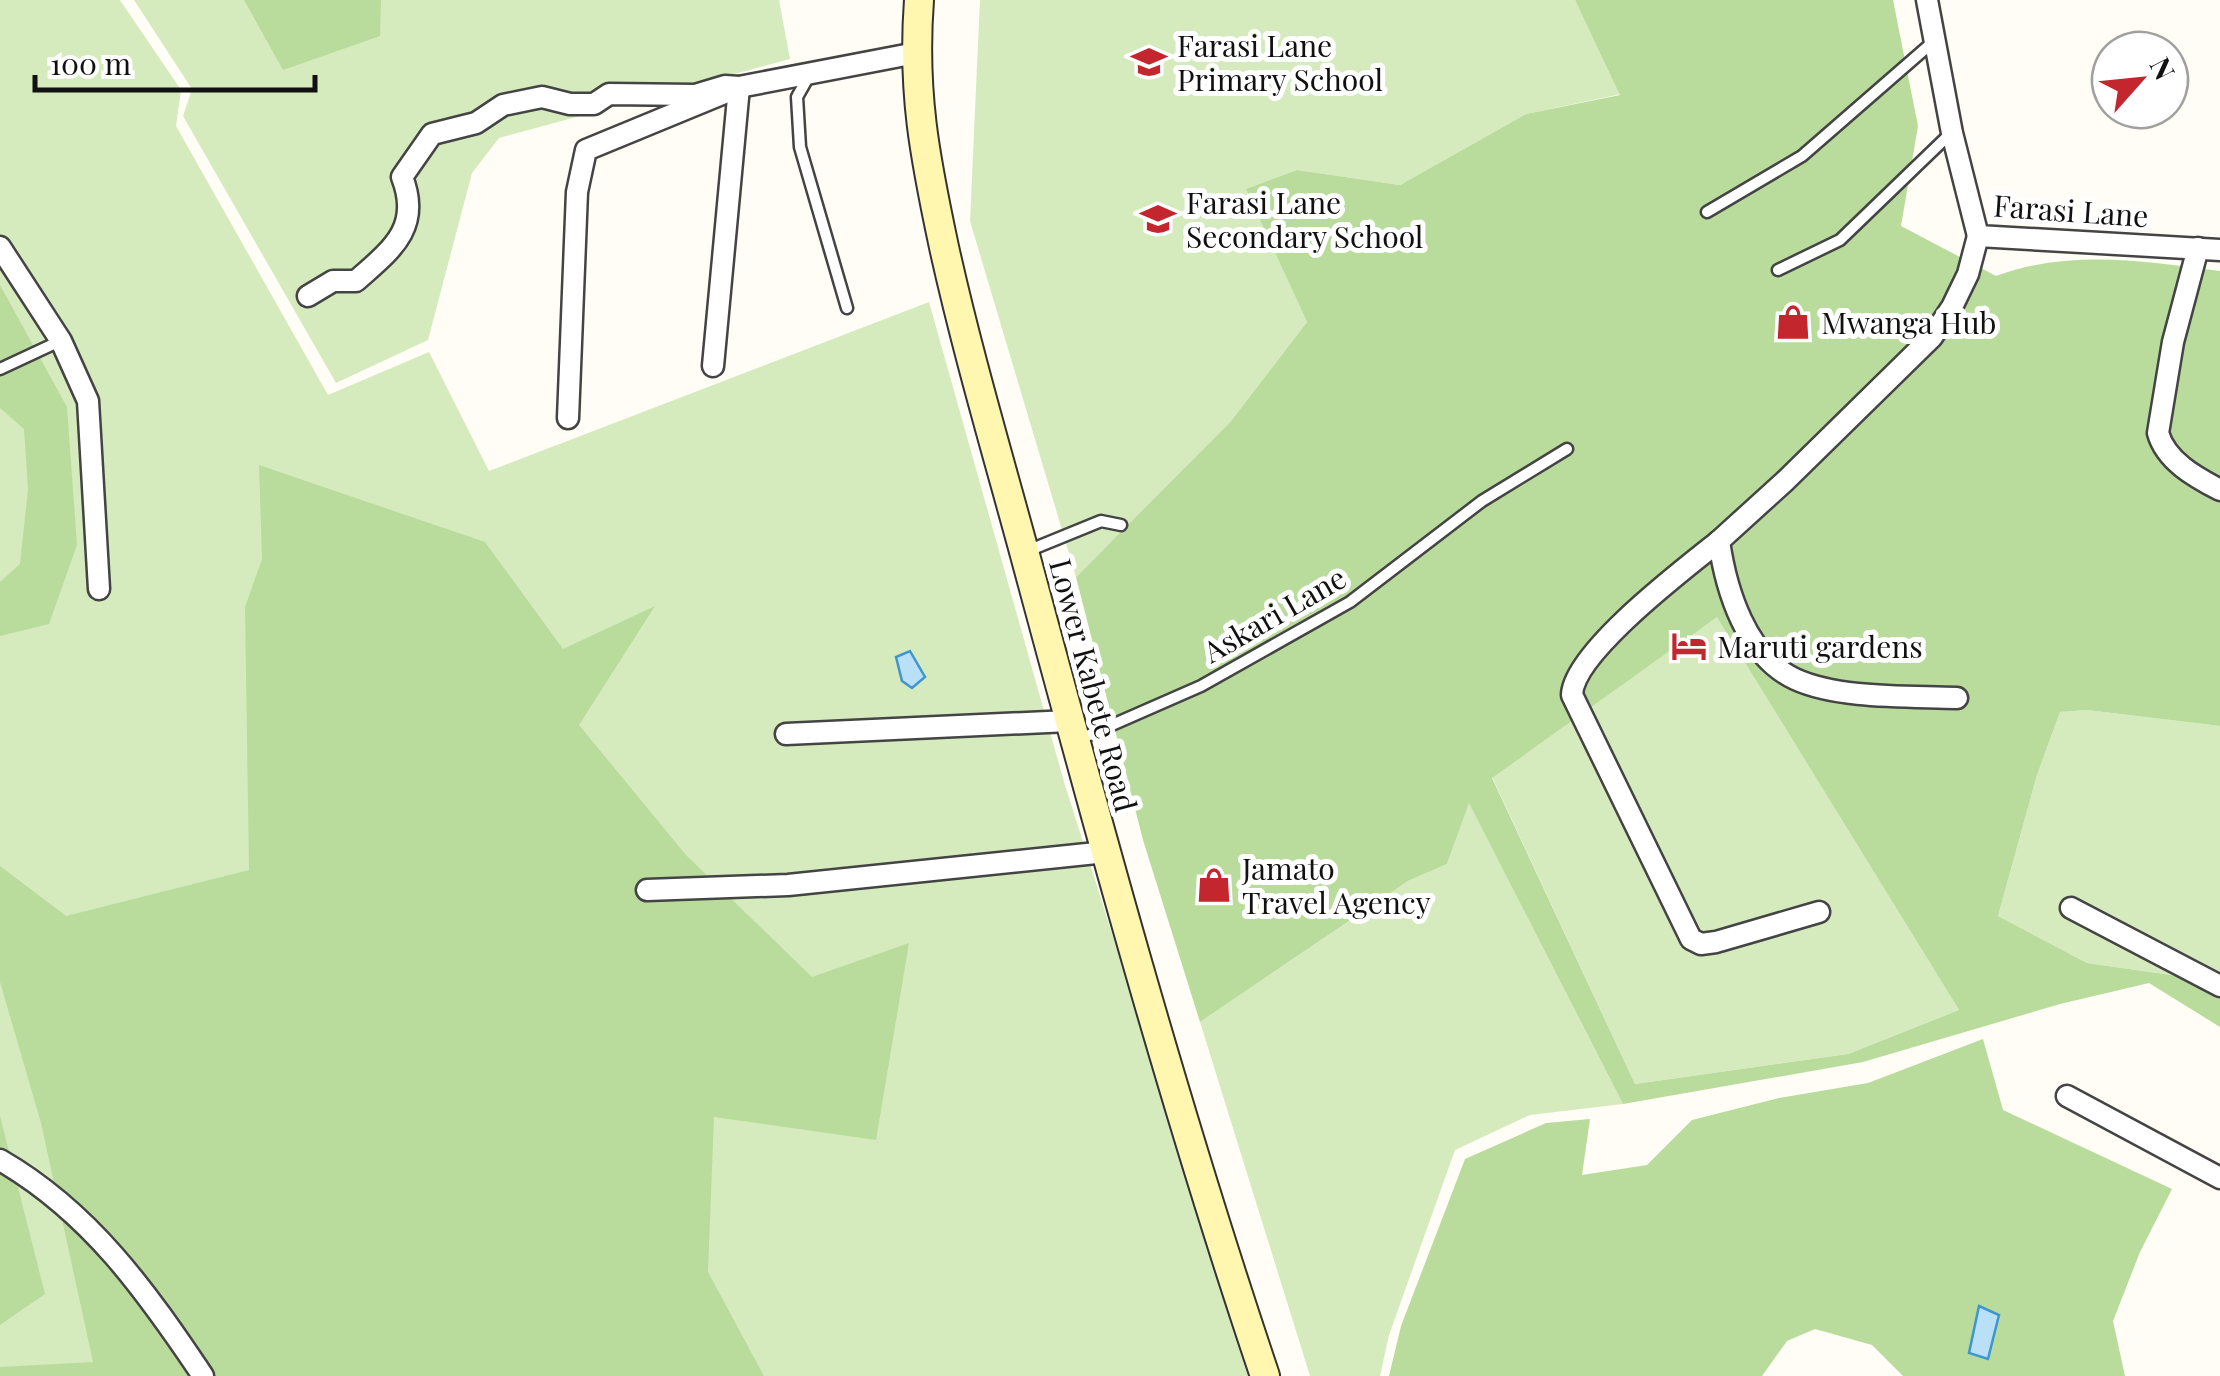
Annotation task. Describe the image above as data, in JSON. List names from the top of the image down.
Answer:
{
  "streets": {
    "main road": ["Lower Kabete Road"],
    "street": ["Farasi Lane"],
    "lane": ["Askari Lane"]
  },
  "crossings": [
    ["Askari Lane", "Lower Kabete Road"]
  ],
  "places": {
    "school or university": ["Farasi Lane Primary School", "Farasi Lane Secondary School"],
    "shop": ["Mwanga Hub", "Jamato Travel Agency"],
    "hotel": ["Maruti gardens"]
  },
  "scale_bar": "100 m",
  "north": "top right"
}
